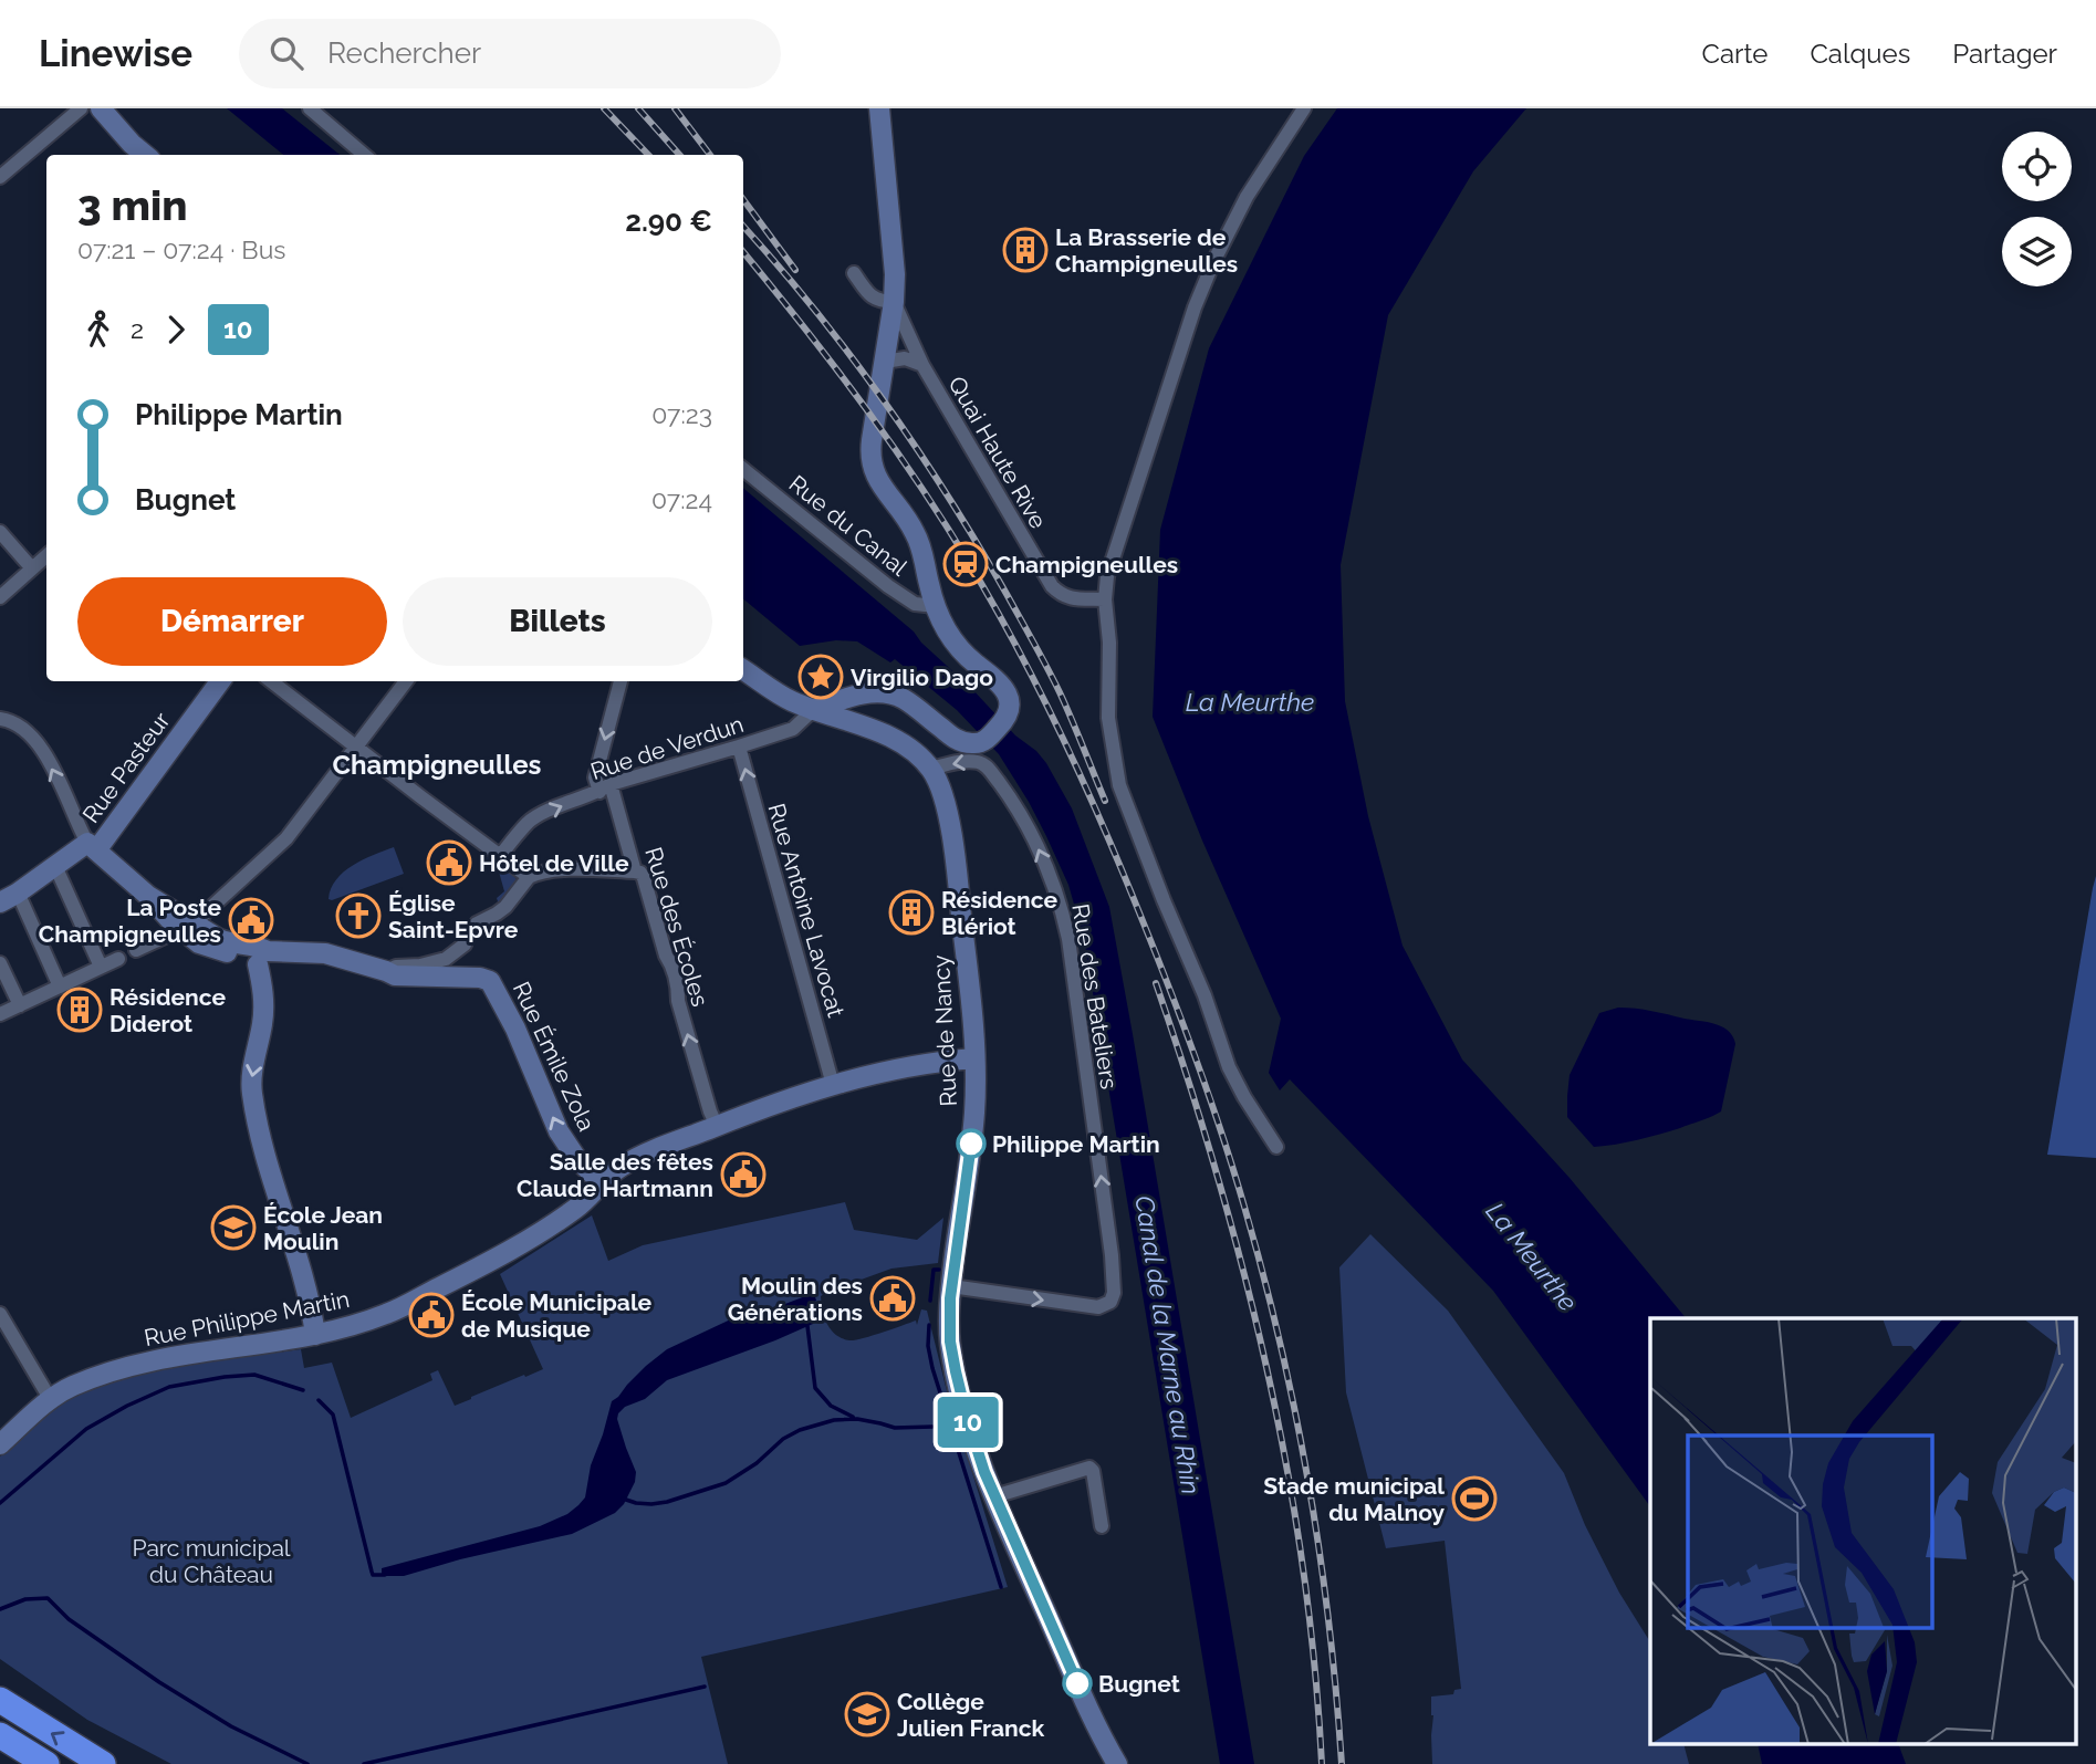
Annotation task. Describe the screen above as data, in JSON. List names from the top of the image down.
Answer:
{
  "streets": {
    "street": [
      "Quai Haute Rive",
      "Rue du Canal",
      "Rue de Verdun",
      "Rue Pasteur",
      "Rue Antoine Lavocat",
      "Rue des Écoles",
      "Rue des Bateliers",
      "Rue de Nancy",
      "Rue Émile Zola",
      "Rue Philippe Martin"
    ]
  },
  "crossings": [
    ["Rue de Verdun", "Rue Antoine Lavocat"],
    ["Rue de Verdun", "Rue des Écoles"],
    ["Rue de Verdun", "Rue de Nancy"],
    ["Rue Pasteur", "Rue Émile Zola"],
    ["Rue Antoine Lavocat", "Rue Philippe Martin"],
    ["Rue des Écoles", "Rue Philippe Martin"],
    ["Rue des Bateliers", "Rue de Nancy"],
    ["Rue de Nancy", "Rue Philippe Martin"],
    ["Rue Émile Zola", "Rue Philippe Martin"]
  ],
  "one_way": ["Rue de Verdun", "Rue Antoine Lavocat"],
  "districts": ["Champigneulles"],
  "water": ["La Meurthe", "Canal de la Marne au Rhin"],
  "parks": ["Parc municipal du Château"],
  "places": {
    "building": ["La Brasserie de Champigneulles", "Résidence Blériot", "Résidence Diderot"],
    "station": ["Champigneulles"],
    "place": ["Virgilio Dago"],
    "public building": [
      "Hôtel de Ville",
      "La Poste Champigneulles",
      "Salle des fêtes Claude Hartmann",
      "Moulin des Générations",
      "École Municipale de Musique"
    ],
    "church": ["Église Saint-Epvre"],
    "other": ["Philippe Martin", "Bugnet"],
    "school or university": ["École Jean Moulin", "Collège Julien Franck"],
    "sports": ["Stade municipal du Malnoy"]
  },
  "lines": ["bus line 10"],
  "page": {
    "header": "Linewise",
    "search": "Rechercher",
    "nav": ["Carte", "Calques", "Partager"],
    "on_map": "10",
    "heading": ["3 min", "07:21 – 07:24 · Bus", "2.90 €"],
    "legs": ["2", "10"],
    "list": [
      {
        "name": "Philippe Martin",
        "value": "07:23"
      },
      {
        "name": "Bugnet",
        "value": "07:24"
      }
    ],
    "buttons": ["Démarrer", "Billets"]
  }
}
